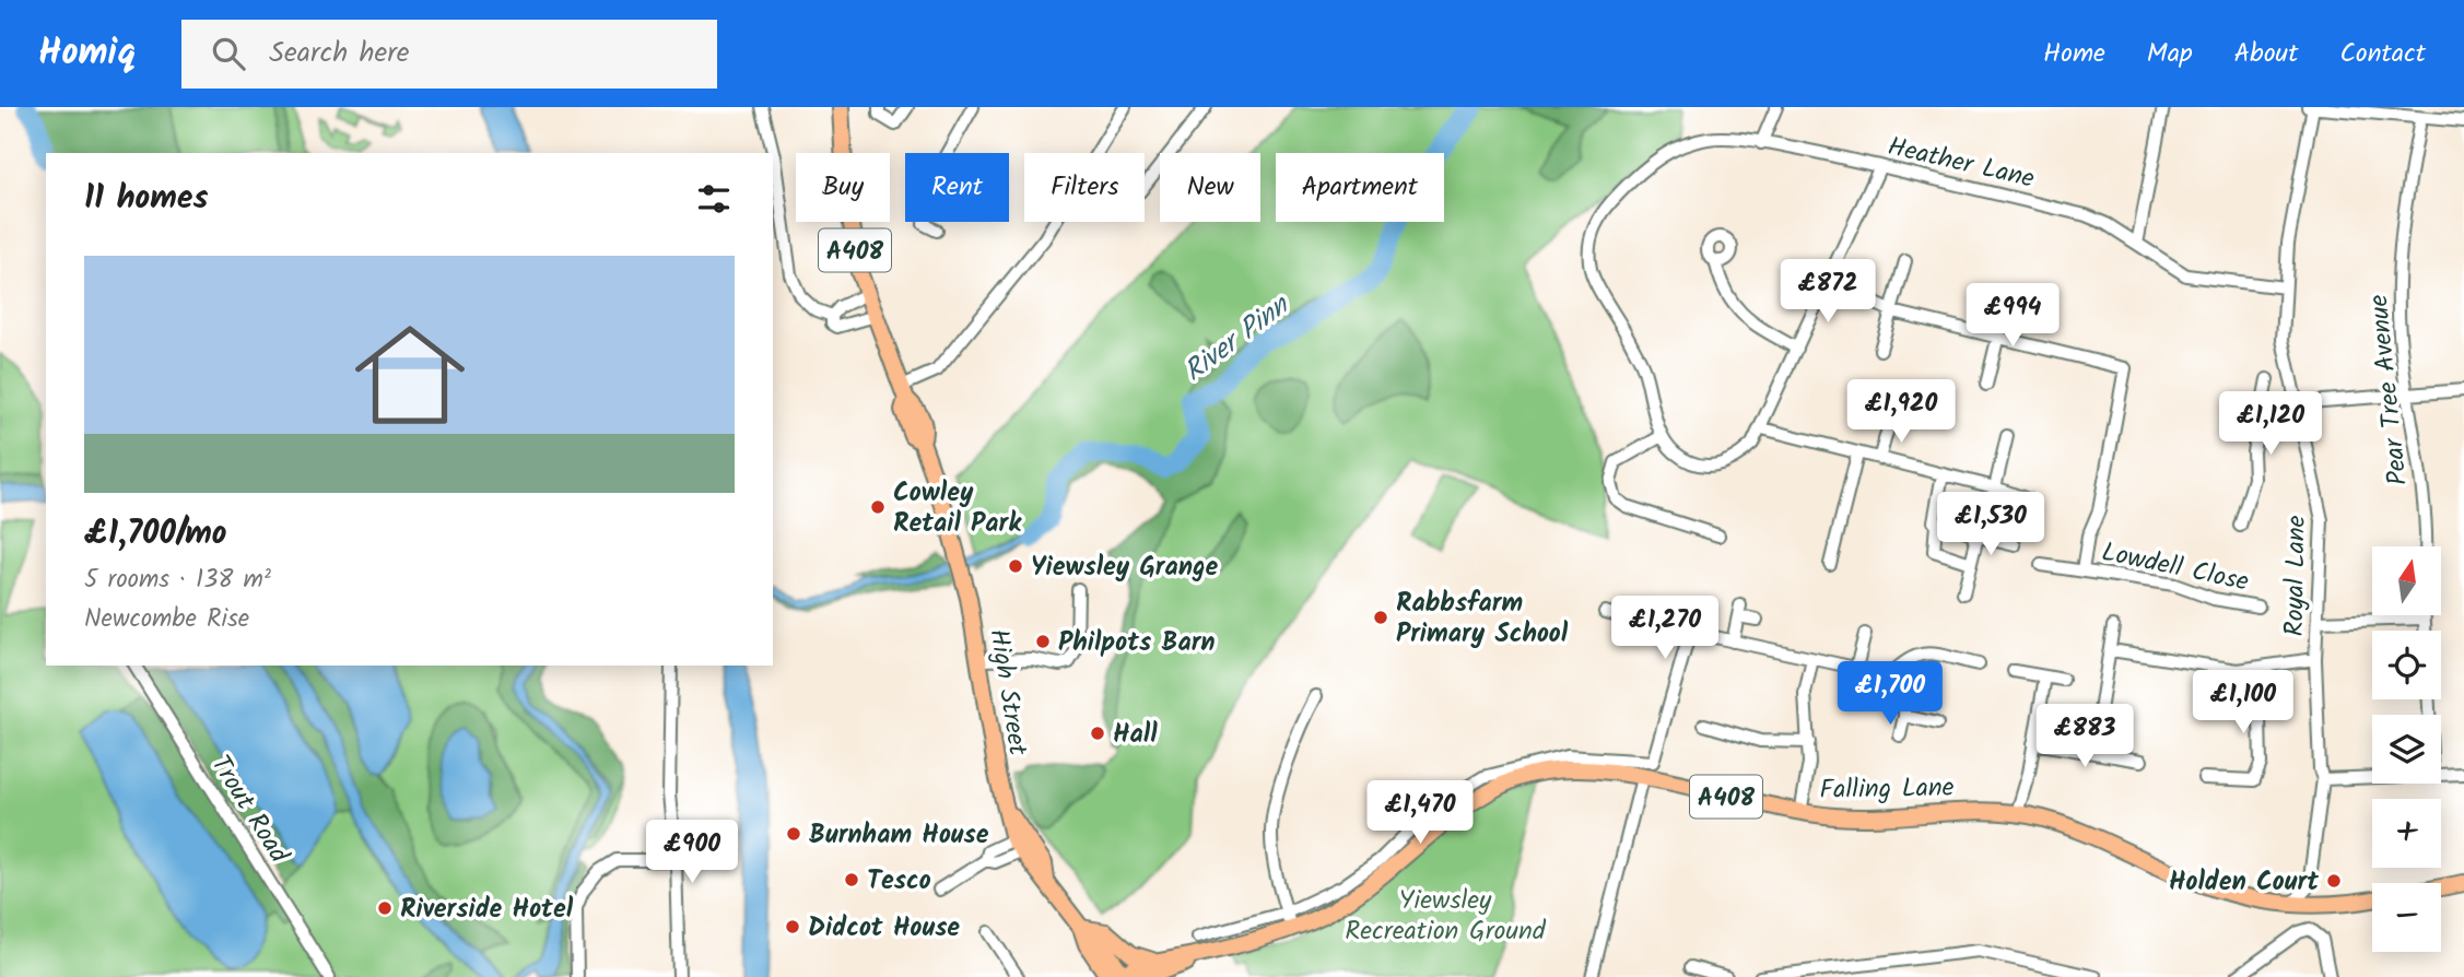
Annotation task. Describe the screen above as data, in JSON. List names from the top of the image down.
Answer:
{
  "streets": {
    "main road": ["A408", "High Street", "Falling Lane"],
    "street": [
      "Heather Lane",
      "Pear Tree Avenue",
      "Lowdell Close",
      "Royal Lane",
      "Trout Road"
    ]
  },
  "crossings": [
    ["Heather Lane", "Royal Lane"],
    ["A408", "High Street"],
    ["Royal Lane", "Falling Lane"],
    ["High Street", "Falling Lane"]
  ],
  "water": ["River Pinn"],
  "parks": ["Yiewsley Recreation Ground"],
  "places": [
    "Cowley Retail Park",
    "Yiewsley Grange",
    "Rabbsfarm Primary School",
    "Philpots Barn",
    "Hall",
    "Burnham House",
    "Tesco",
    "Holden Court",
    "Riverside Hotel",
    "Didcot House"
  ],
  "north": "top",
  "page": {
    "header": "Homiq",
    "search": "Search here",
    "nav": [
      "Home",
      "Map",
      "About",
      "Contact"
    ],
    "chip": [
      "Buy",
      "Rent",
      "Filters",
      "New",
      "Apartment"
    ],
    "heading": "11 homes",
    "list": [
      {
        "name": "£1,700/mo",
        "note": "5 rooms · 138 m² · Newcombe Rise"
      }
    ],
    "price": [
      "£872",
      "£994",
      "£1,920",
      "£1,120",
      "£1,530",
      "£1,270",
      "£1,700",
      "£1,100",
      "£883",
      "£1,470",
      "£900"
    ],
    "map_buttons": ["+", "−"]
  }
}
